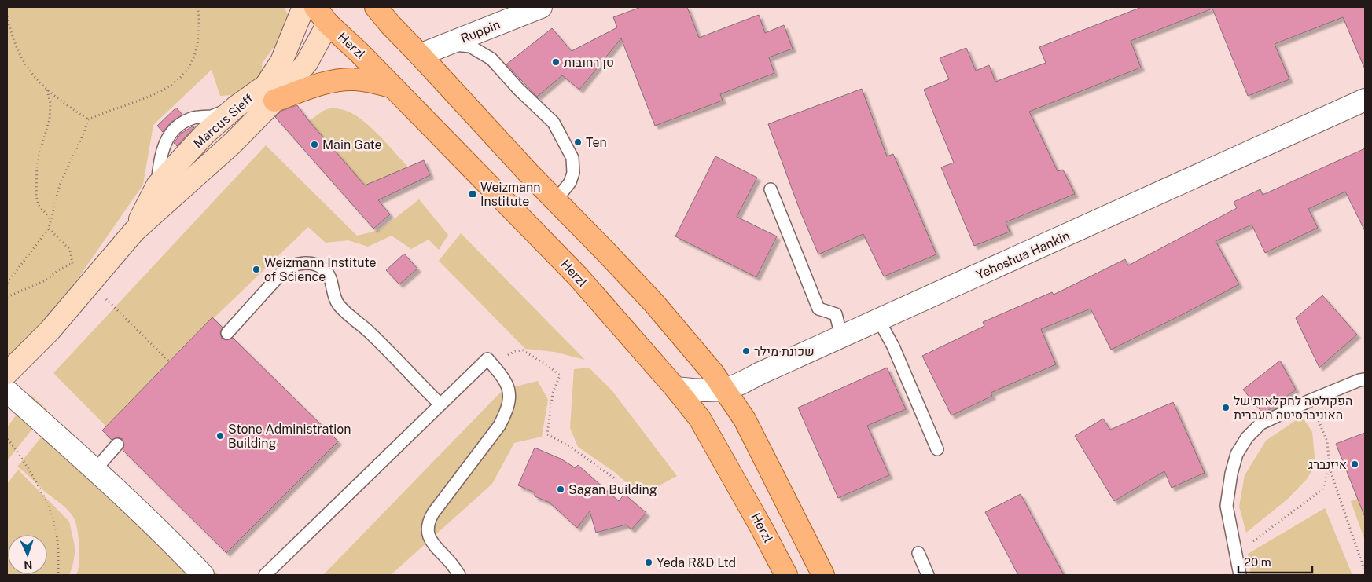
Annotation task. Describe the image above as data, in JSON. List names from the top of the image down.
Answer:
{
  "streets": {
    "main road": ["Herzl"],
    "street": ["Ruppin", "Marcus Sieff", "Yehoshua Hankin"]
  },
  "crossings": [
    ["Herzl", "Marcus Sieff"],
    ["Herzl", "Yehoshua Hankin"]
  ],
  "places": {
    "other": [
      "טן רחובות",
      "Ten",
      "Main Gate",
      "Weizmann Institute of Science",
      "שכונת מילר",
      "הפקולטה לחקלאות של האוניברסיטה העברית",
      "Stone Administration Building",
      "איזנברג",
      "Sagan Building",
      "Yeda R&D Ltd"
    ],
    "transit": ["Weizmann Institute"]
  },
  "scale_bar": "20 m",
  "north": "bottom"
}
